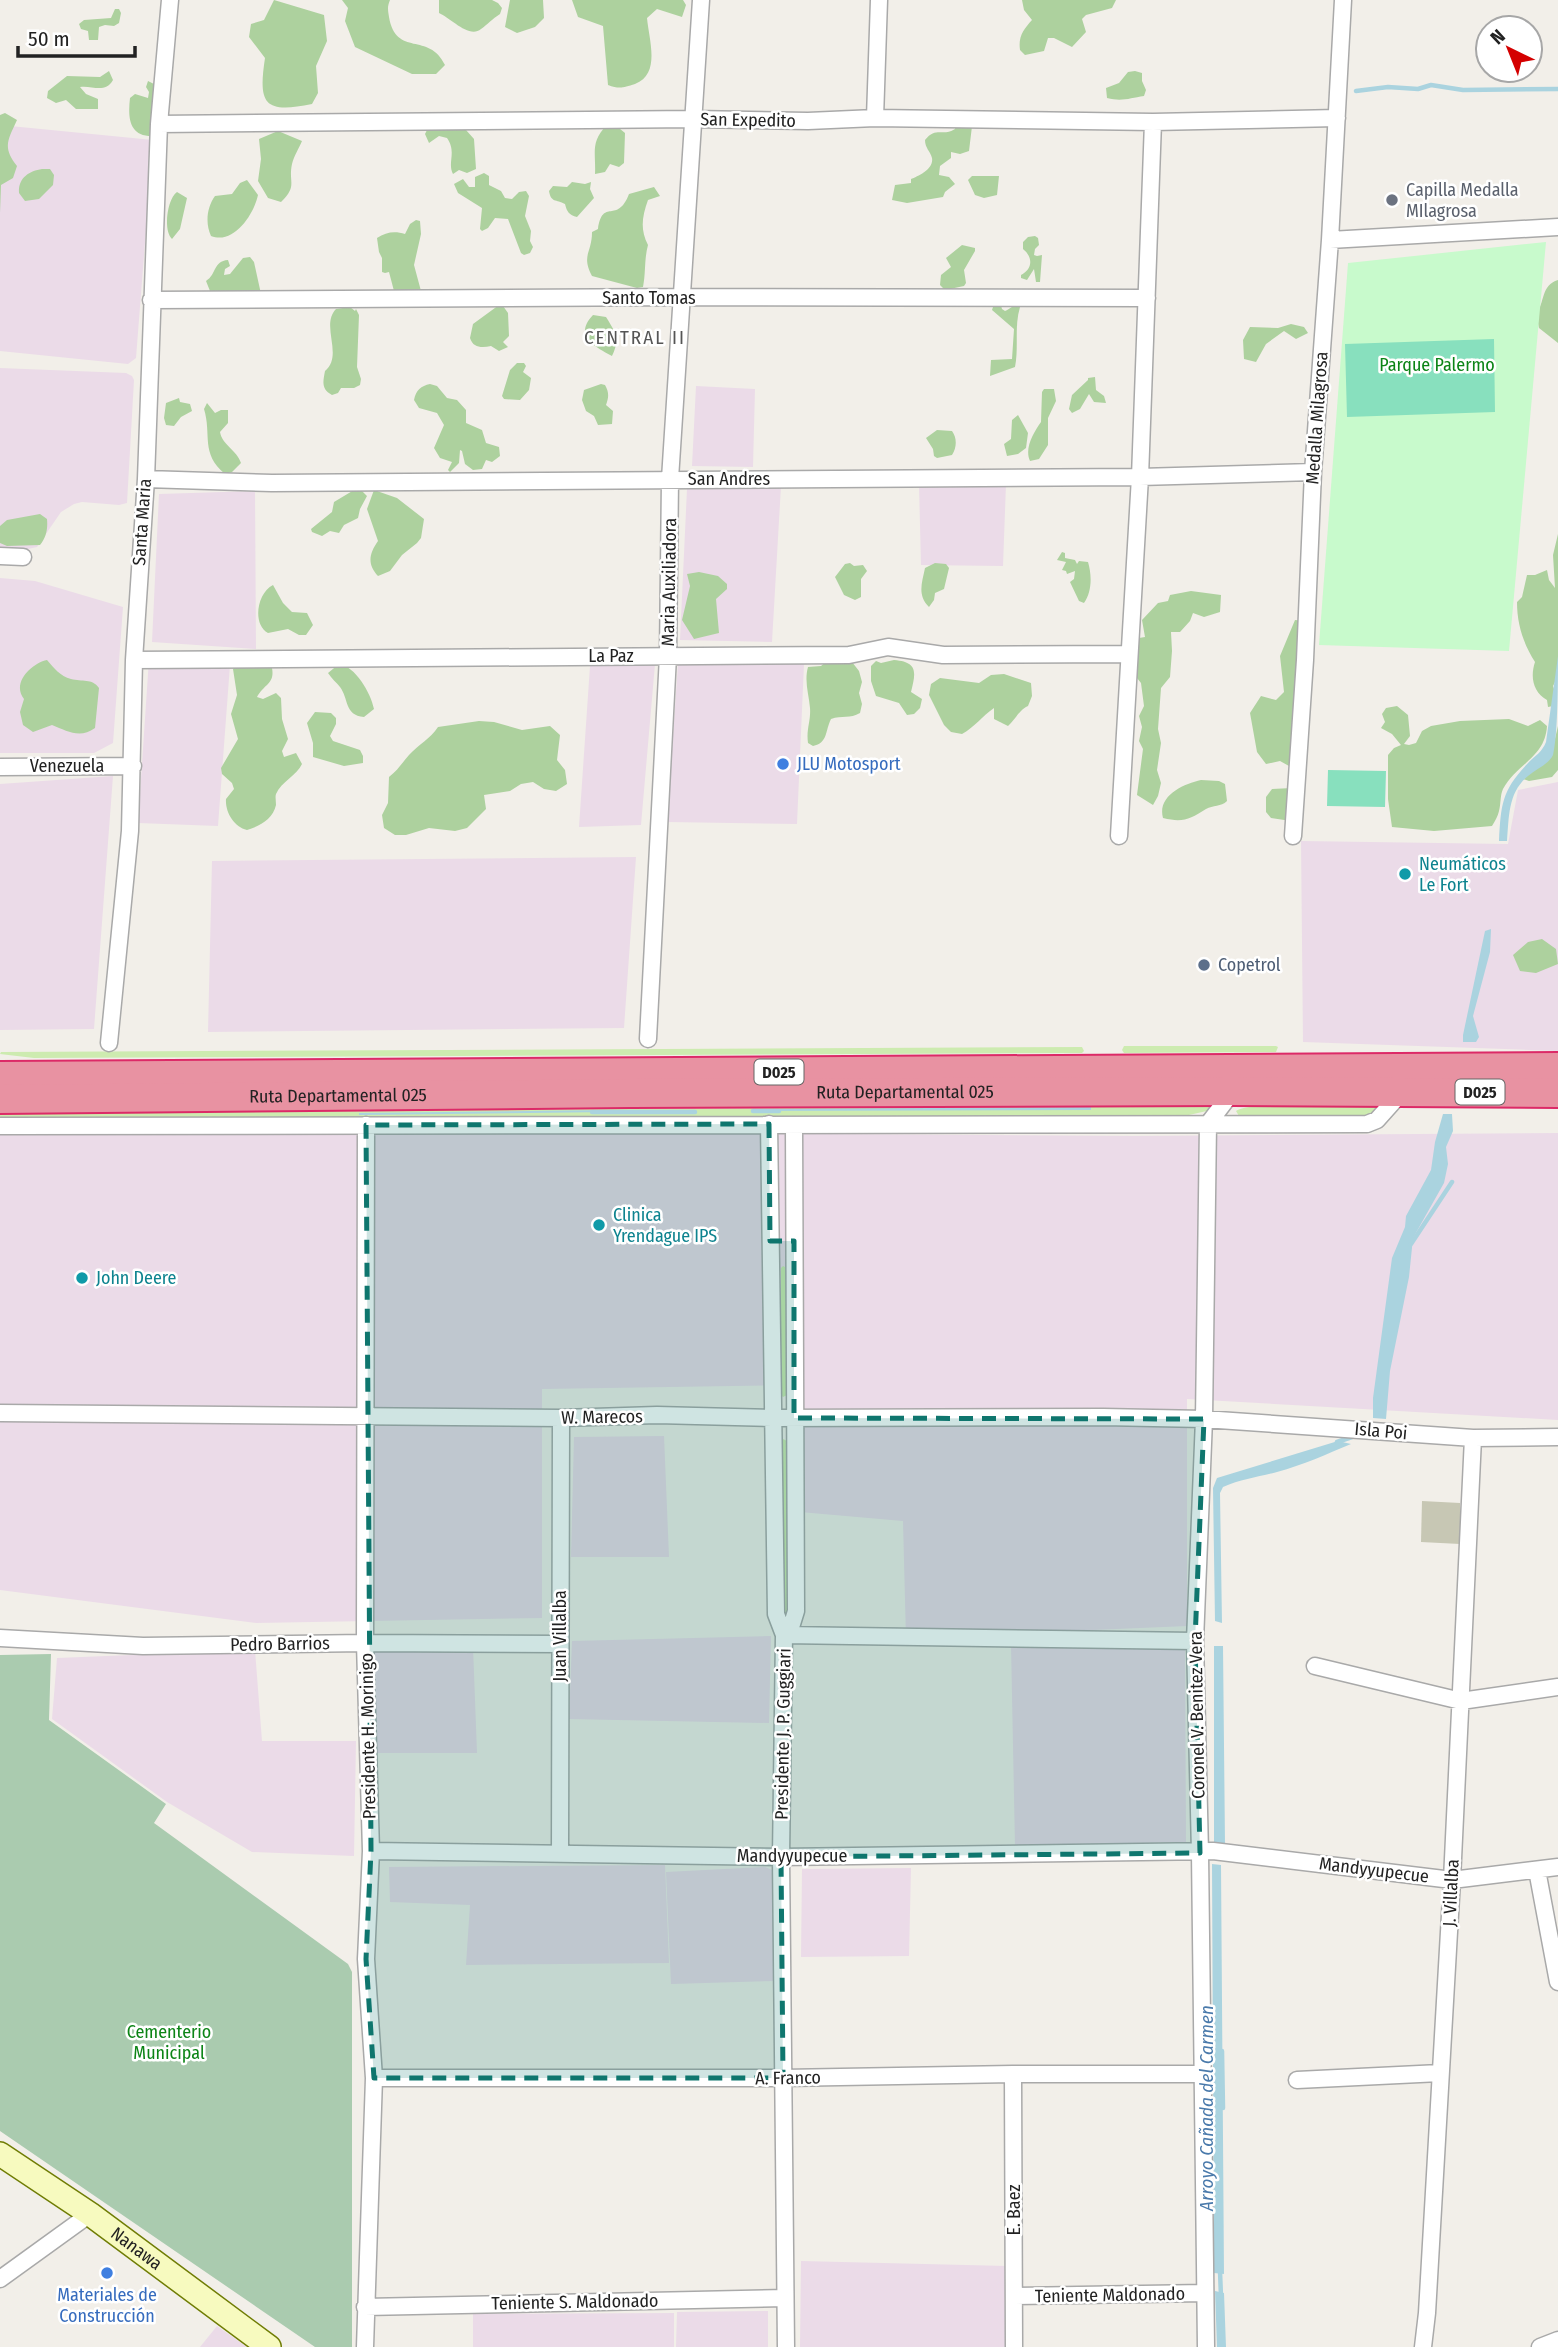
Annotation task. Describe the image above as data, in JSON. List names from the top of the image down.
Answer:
{
  "streets": {
    "highway": ["D025", "Ruta Departamental 025"],
    "street": [
      "San Expedito",
      "Santo Tomas",
      "Medalla Milagrosa",
      "San Andres",
      "Santa Maria",
      "Maria Auxiliadora",
      "La Paz",
      "Venezuela",
      "W. Marecos",
      "Isla Poi",
      "Juan Villalba",
      "Pedro Barrios",
      "Coronel V. Benitez Vera",
      "Presidente J. P. Guggiari",
      "Presidente H. Morinigo",
      "Mandyyupecue",
      "J. Villalba",
      "A. Franco",
      "E. Baez",
      "Nanawa",
      "Teniente Maldonado",
      "Teniente S. Maldonado"
    ]
  },
  "crossings": [
    ["San Expedito", "Medalla Milagrosa"],
    ["San Expedito", "Santa Maria"],
    ["San Expedito", "Maria Auxiliadora"],
    ["Santo Tomas", "Santa Maria"],
    ["Santo Tomas", "Maria Auxiliadora"],
    ["Medalla Milagrosa", "San Andres"],
    ["San Andres", "Santa Maria"],
    ["San Andres", "Maria Auxiliadora"],
    ["Santa Maria", "La Paz"],
    ["Santa Maria", "Venezuela"],
    ["Maria Auxiliadora", "La Paz"],
    ["W. Marecos", "Isla Poi"],
    ["W. Marecos", "Juan Villalba"],
    ["W. Marecos", "Coronel V. Benitez Vera"],
    ["W. Marecos", "Presidente J. P. Guggiari"],
    ["W. Marecos", "Presidente H. Morinigo"],
    ["Isla Poi", "Coronel V. Benitez Vera"],
    ["Isla Poi", "J. Villalba"],
    ["Juan Villalba", "Pedro Barrios"],
    ["Juan Villalba", "Mandyyupecue"],
    ["Pedro Barrios", "Presidente H. Morinigo"],
    ["Coronel V. Benitez Vera", "Mandyyupecue"],
    ["Coronel V. Benitez Vera", "A. Franco"],
    ["Coronel V. Benitez Vera", "Teniente Maldonado"],
    ["Presidente J. P. Guggiari", "Mandyyupecue"],
    ["Presidente J. P. Guggiari", "A. Franco"],
    ["Presidente J. P. Guggiari", "Teniente S. Maldonado"],
    ["Presidente H. Morinigo", "Mandyyupecue"],
    ["Presidente H. Morinigo", "A. Franco"],
    ["Presidente H. Morinigo", "Teniente S. Maldonado"],
    ["Mandyyupecue", "J. Villalba"],
    ["A. Franco", "E. Baez"],
    ["E. Baez", "Teniente Maldonado"]
  ],
  "districts": ["CENTRAL II"],
  "water": ["Arroyo Cañada del Carmen"],
  "parks": ["Parque Palermo", "Cementerio Municipal"],
  "places": [
    "Capilla Medalla MIlagrosa",
    "JLU Motosport",
    "Neumáticos Le Fort",
    "Copetrol",
    "Clinica Yrendague IPS",
    "John Deere",
    "Materiales de Construcción"
  ],
  "scale_bar": "50 m",
  "north": "top left"
}
